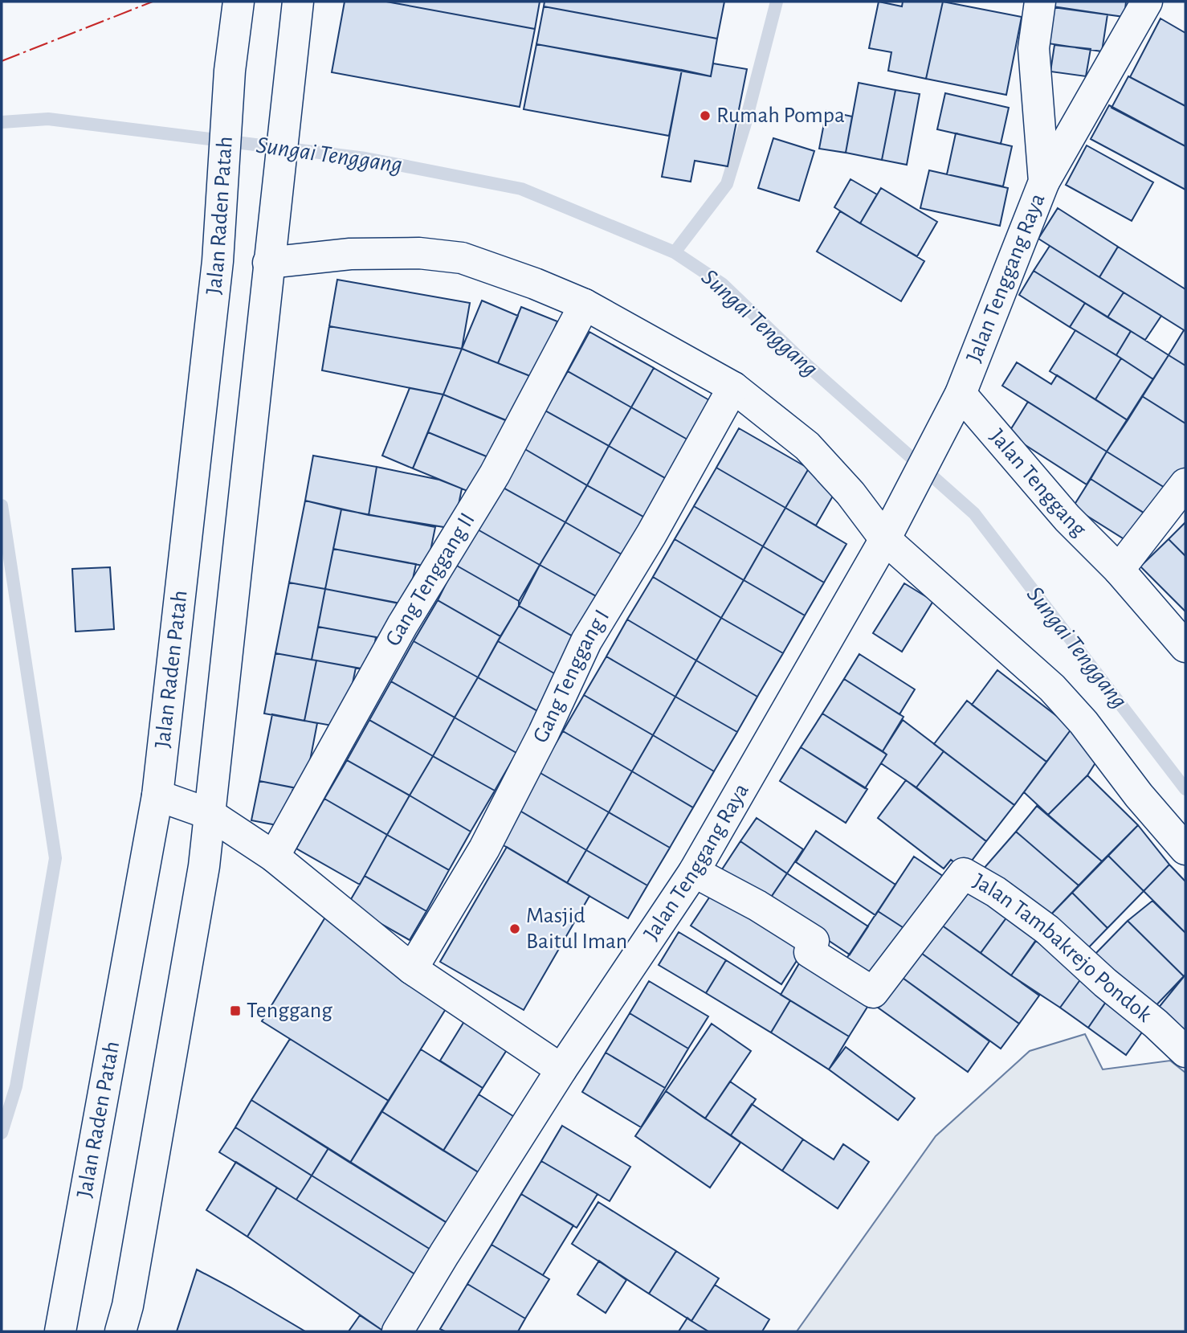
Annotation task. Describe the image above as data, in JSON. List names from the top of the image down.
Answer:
{
  "streets": {
    "main road": [
      "Jalan Raden Patah",
      "Jalan Tenggang Raya",
      "Jalan Tenggang",
      "Gang Tenggang II",
      "Gang Tenggang I",
      "Jalan Tambakrejo Pondok"
    ]
  },
  "crossings": [
    ["Jalan Tenggang Raya", "Jalan Tenggang"],
    ["Jalan Tenggang Raya", "Jalan Tambakrejo Pondok"]
  ],
  "water": ["Sungai Tenggang"],
  "places": {
    "other": ["Rumah Pompa", "Masjid Baitul Iman"],
    "transit": ["Tenggang"]
  }
}
